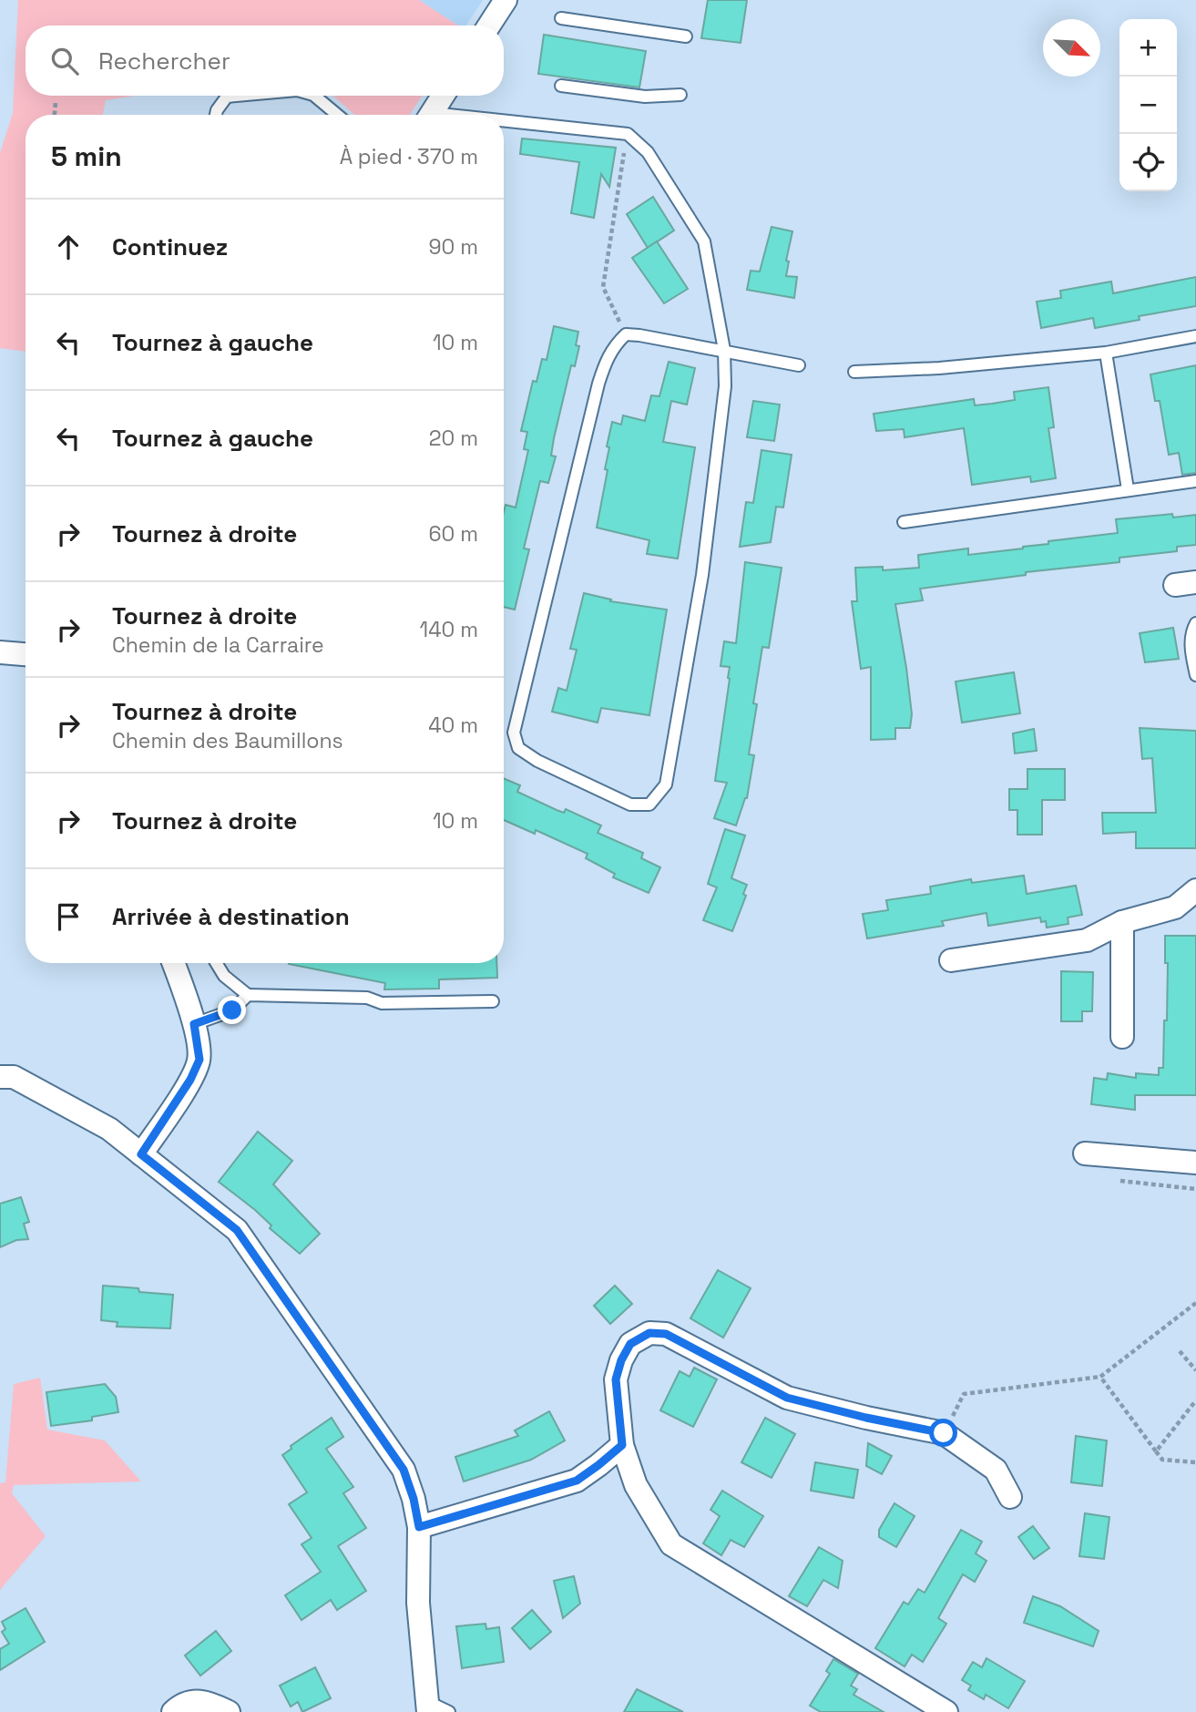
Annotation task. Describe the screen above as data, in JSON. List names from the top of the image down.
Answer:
{
  "north": "bottom right",
  "page": {
    "map_buttons": ["+", "−"],
    "search": "Rechercher",
    "heading": ["5 min", "À pied · 370 m"],
    "list": [
      ["Continuez", "90 m"],
      ["Tournez à gauche", "10 m"],
      ["Tournez à gauche", "20 m"],
      ["Tournez à droite", "60 m"],
      ["Tournez à droite", "Chemin de la Carraire", "140 m"],
      ["Tournez à droite", "Chemin des Baumillons", "40 m"],
      ["Tournez à droite", "10 m"],
      "Arrivée à destination"
    ]
  }
}
